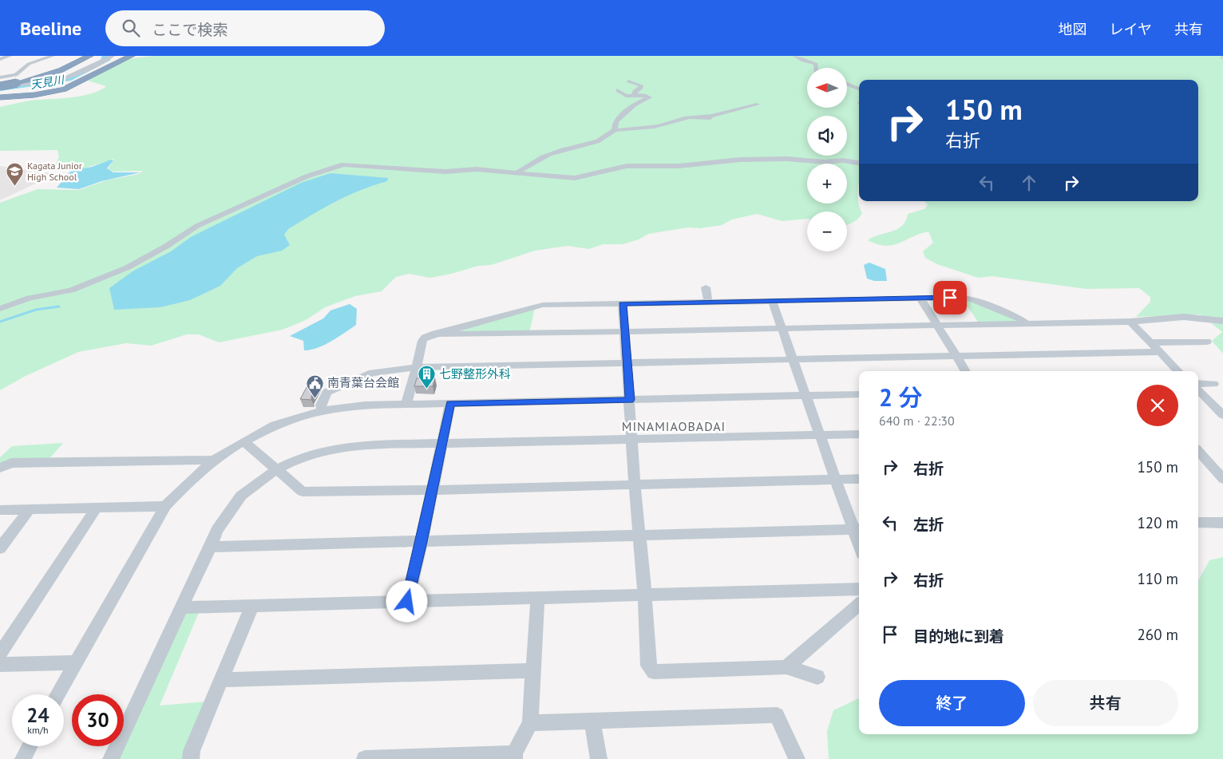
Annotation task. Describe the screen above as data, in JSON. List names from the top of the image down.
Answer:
{
  "districts": ["MINAMIAOBADAI"],
  "water": ["天見川"],
  "places": {
    "school or university": ["Kagata Junior High School"],
    "building": ["七野整形外科"],
    "public building": ["南青葉台会館"]
  },
  "north": "left",
  "page": {
    "header": "Beeline",
    "search": "ここで検索",
    "nav": ["地図", "レイヤ", "共有"],
    "map_buttons": ["+", "−"],
    "turn": ["150 m", "右折"],
    "heading": ["2 分", "640 m · 22:30"],
    "list": [
      {
        "name": "右折",
        "value": "150 m"
      },
      {
        "name": "左折",
        "value": "120 m"
      },
      {
        "name": "右折",
        "value": "110 m"
      },
      {
        "name": "目的地に到着",
        "value": "260 m"
      }
    ],
    "buttons": ["終了", "共有"],
    "speed": "24 km/h",
    "limit": "30"
  }
}
